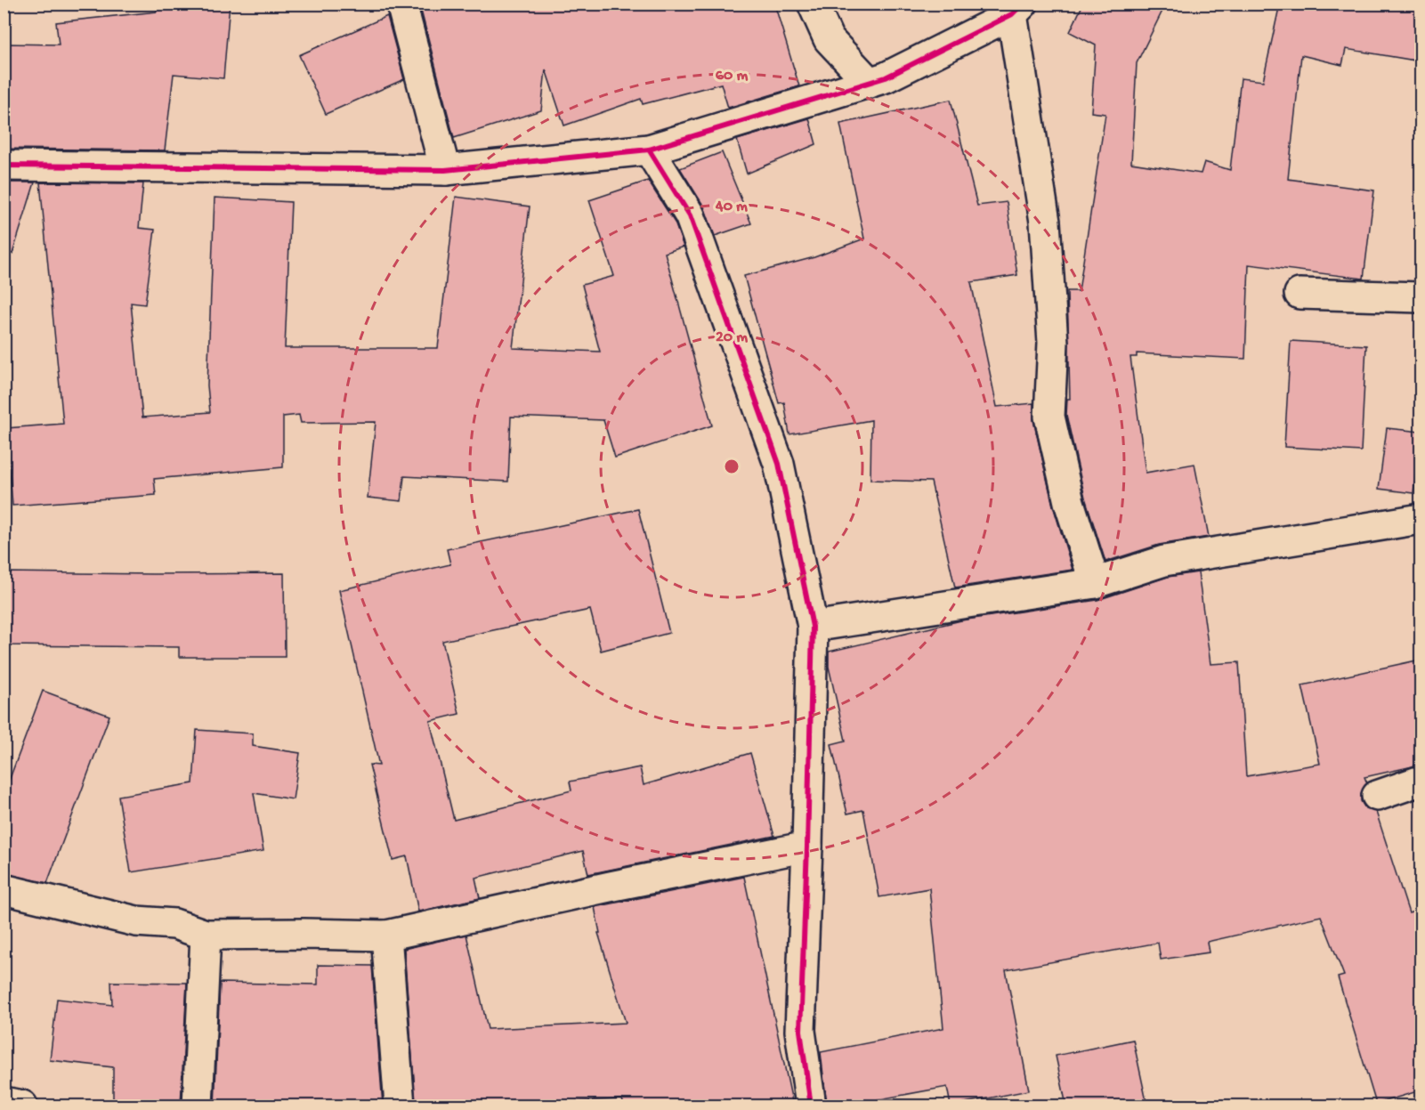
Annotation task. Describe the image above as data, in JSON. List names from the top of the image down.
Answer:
{
  "rings": ["60 m", "40 m", "20 m"]
}
